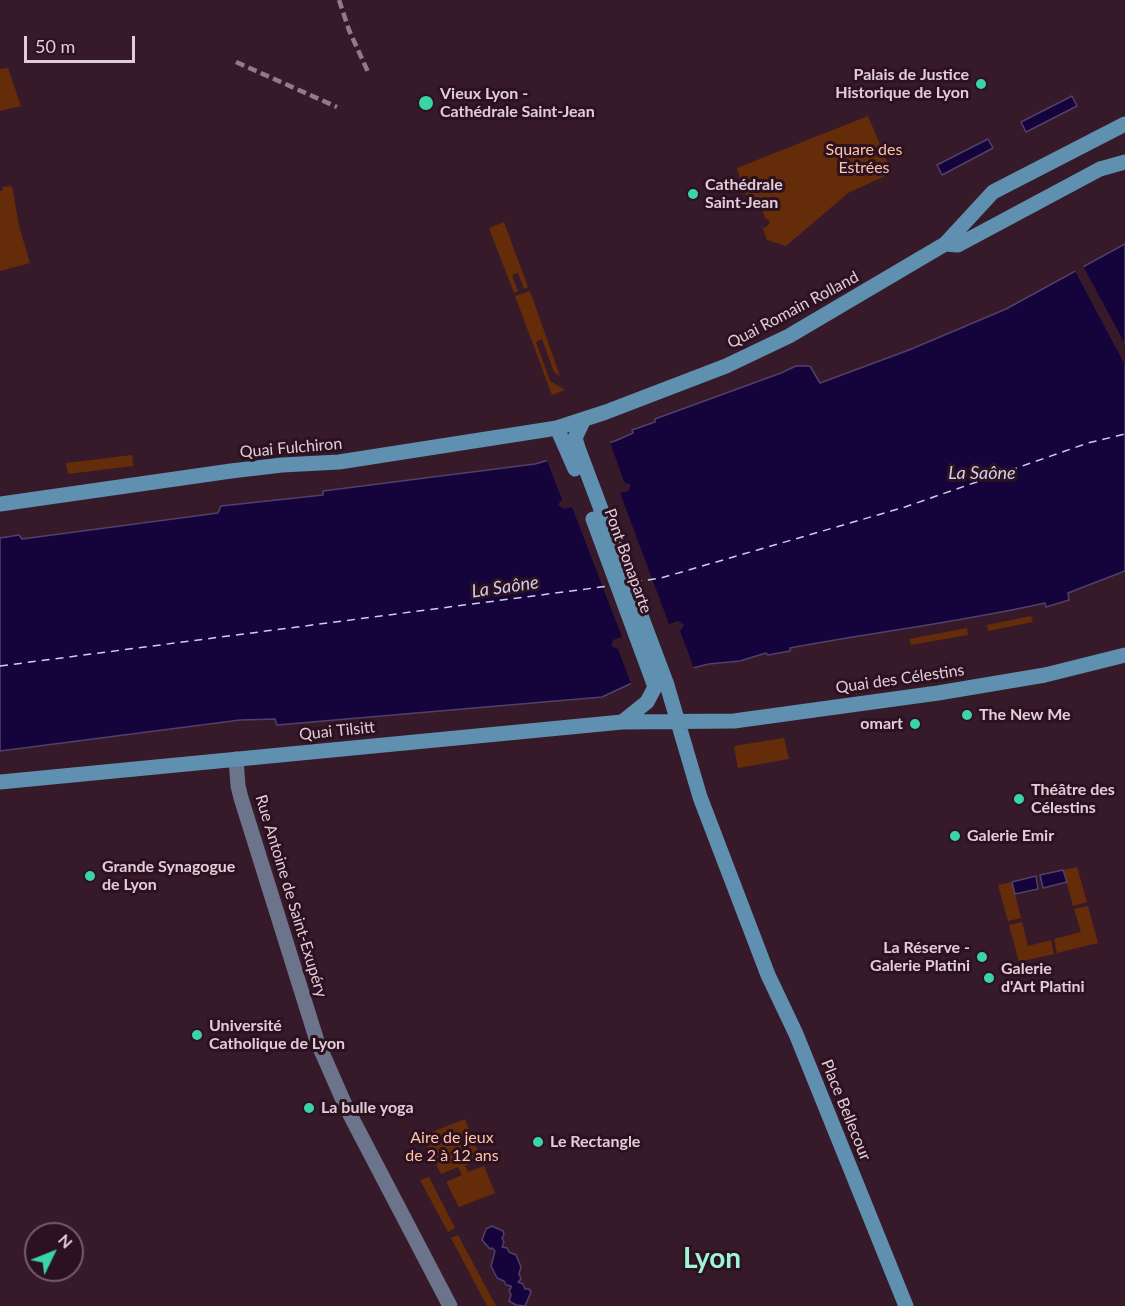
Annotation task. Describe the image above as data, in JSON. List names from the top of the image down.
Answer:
{
  "streets": {
    "main road": [
      "Quai Romain Rolland",
      "Quai Fulchiron",
      "Pont Bonaparte",
      "Quai des Célestins",
      "Quai Tilsitt",
      "Rue Antoine de Saint-Exupéry",
      "Place Bellecour"
    ]
  },
  "crossings": [
    ["Quai Romain Rolland", "Quai Fulchiron"],
    ["Quai Fulchiron", "Pont Bonaparte"],
    ["Pont Bonaparte", "Quai des Célestins"],
    ["Pont Bonaparte", "Quai Tilsitt"],
    ["Pont Bonaparte", "Place Bellecour"],
    ["Quai des Célestins", "Quai Tilsitt"],
    ["Quai Tilsitt", "Rue Antoine de Saint-Exupéry"]
  ],
  "districts": ["Lyon"],
  "water": ["La Saône"],
  "parks": ["Square des Estrées", "Aire de jeux de 2 à 12 ans"],
  "places": [
    "Palais de Justice Historique de Lyon",
    "Vieux Lyon - Cathédrale Saint-Jean",
    "Cathédrale Saint-Jean",
    "The New Me",
    "omart",
    "Théâtre des Célestins",
    "Galerie Emir",
    "Grande Synagogue de Lyon",
    "La Réserve - Galerie Platini",
    "Galerie d'Art Platini",
    "Université Catholique de Lyon",
    "La bulle yoga",
    "Le Rectangle"
  ],
  "scale_bar": "50 m",
  "north": "top right"
}
